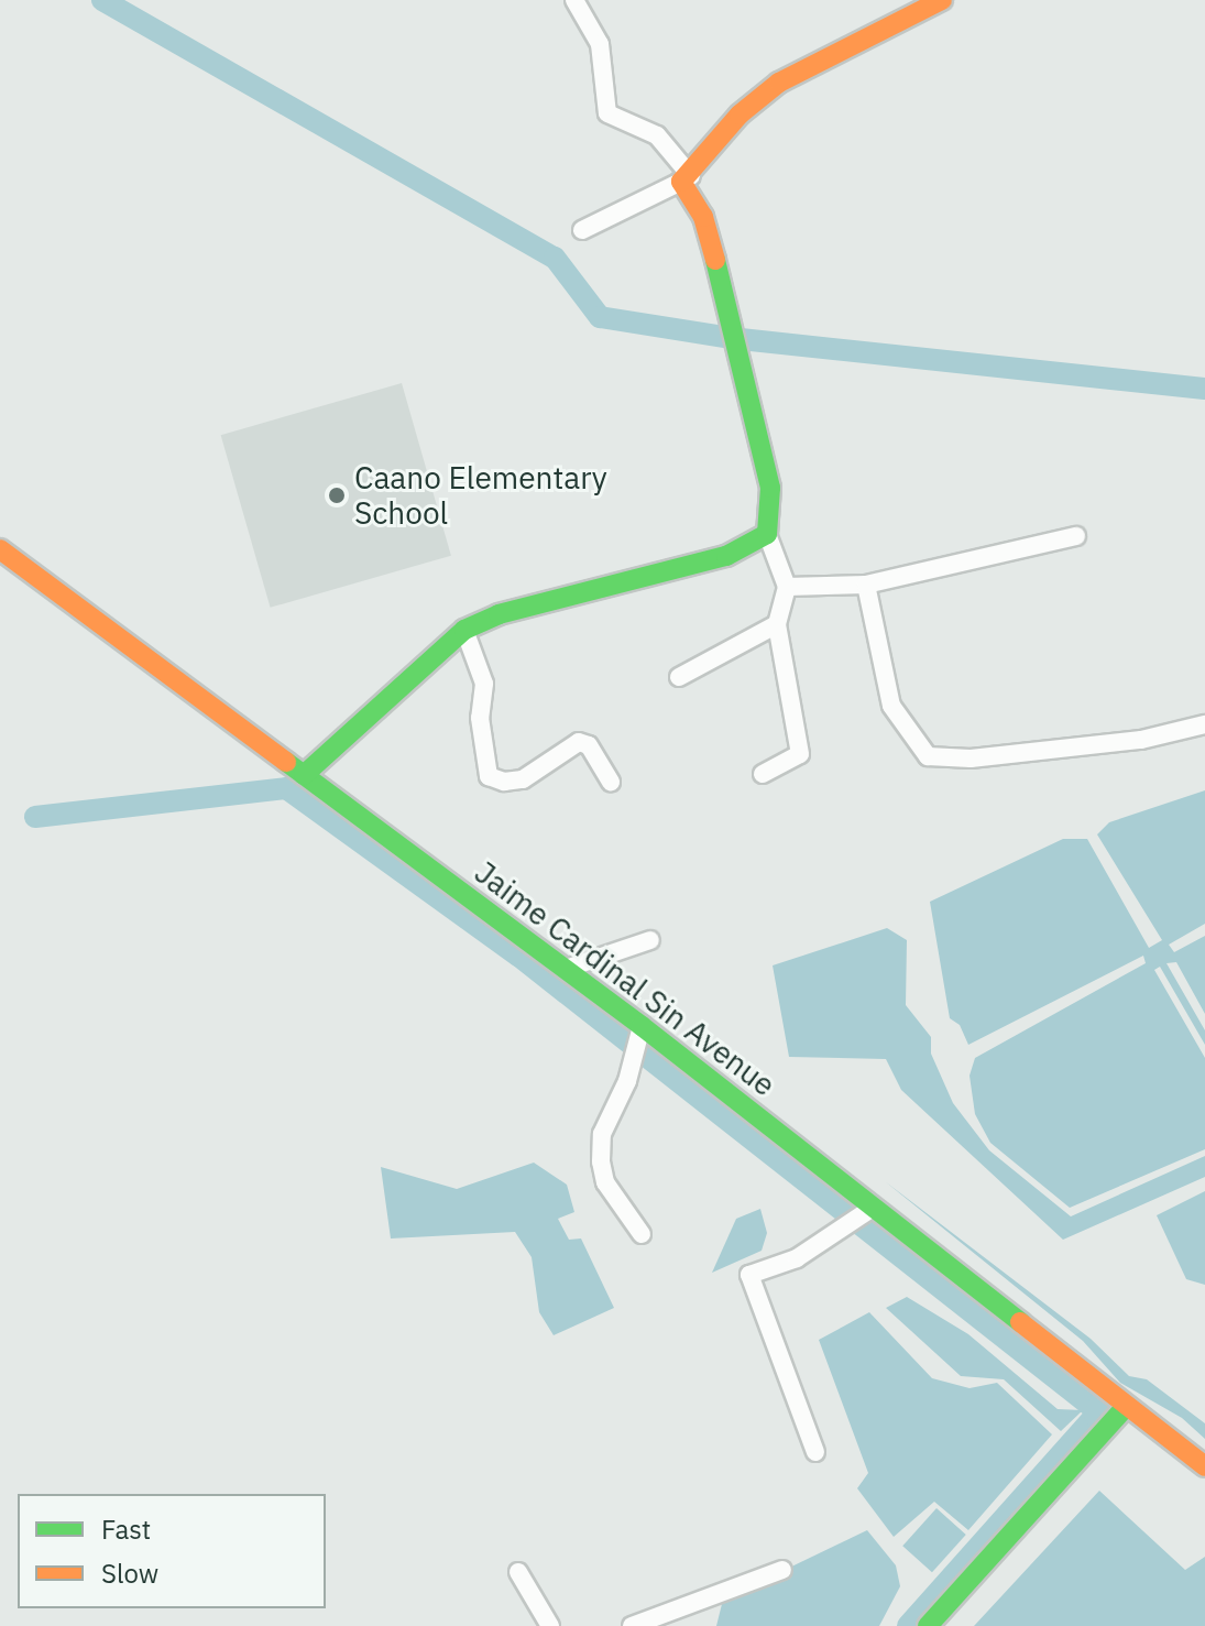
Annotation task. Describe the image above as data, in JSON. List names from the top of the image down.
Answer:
{
  "streets": {
    "main road": ["Jaime Cardinal Sin Avenue"]
  },
  "places": ["Caano Elementary School"],
  "legend": ["Fast", "Slow"]
}
